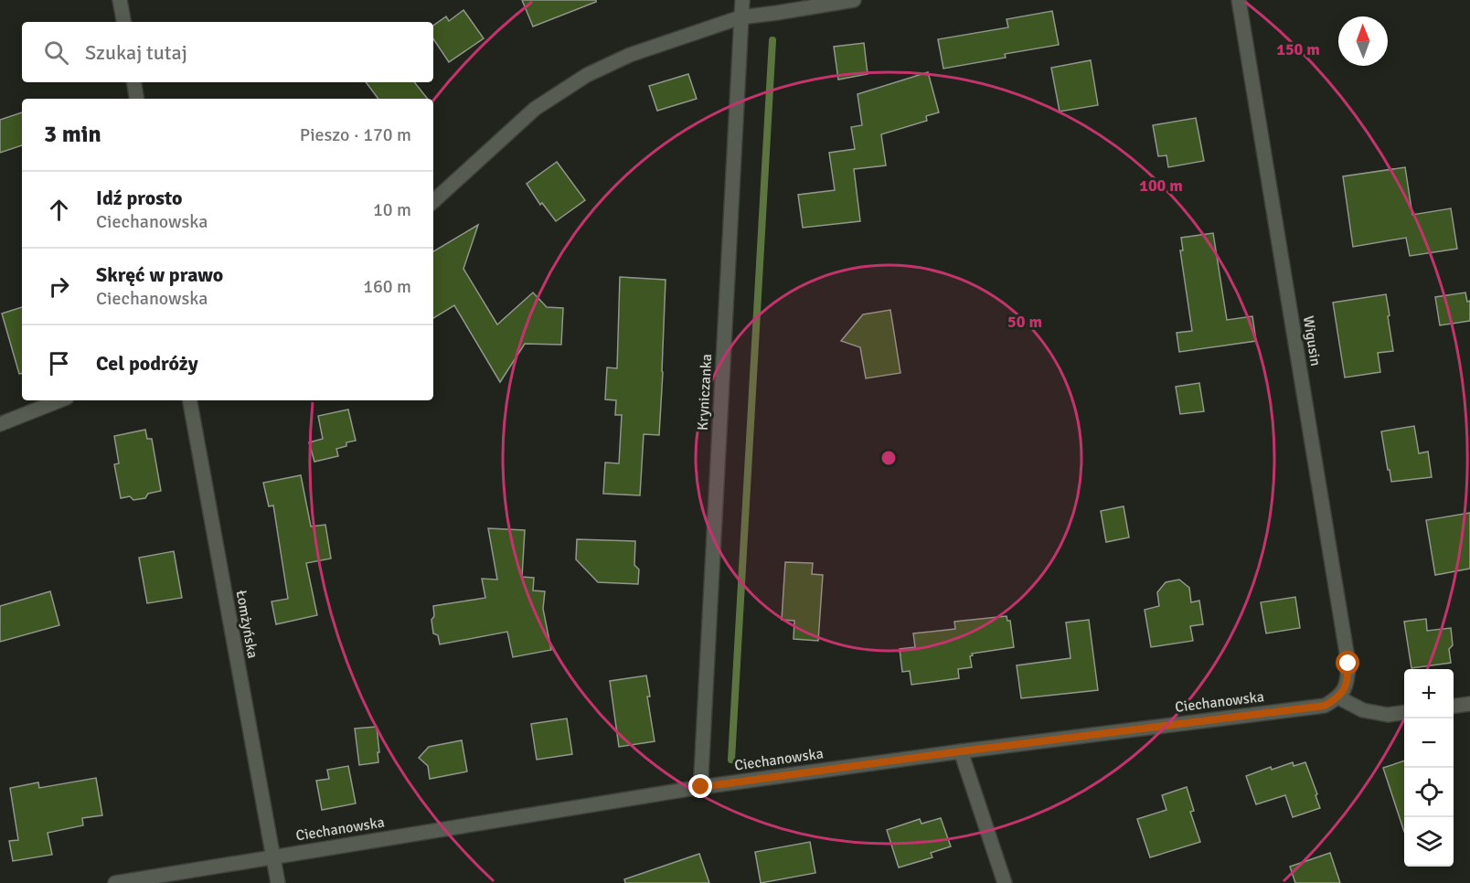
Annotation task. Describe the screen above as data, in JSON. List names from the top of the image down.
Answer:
{
  "streets": {
    "street": [
      "Wigusin",
      "Kryniczanka",
      "Łomżyńska",
      "Ciechanowska"
    ]
  },
  "crossings": [
    ["Wigusin", "Ciechanowska"],
    ["Kryniczanka", "Ciechanowska"],
    ["Łomżyńska", "Ciechanowska"]
  ],
  "north": "top",
  "page": {
    "search": "Szukaj tutaj",
    "heading": ["3 min", "Pieszo · 170 m"],
    "list": [
      ["Idź prosto", "Ciechanowska", "10 m"],
      ["Skręć w prawo", "Ciechanowska", "160 m"],
      "Cel podróży"
    ],
    "map_buttons": ["+", "−"]
  },
  "rings": ["150 m", "100 m", "50 m"]
}
